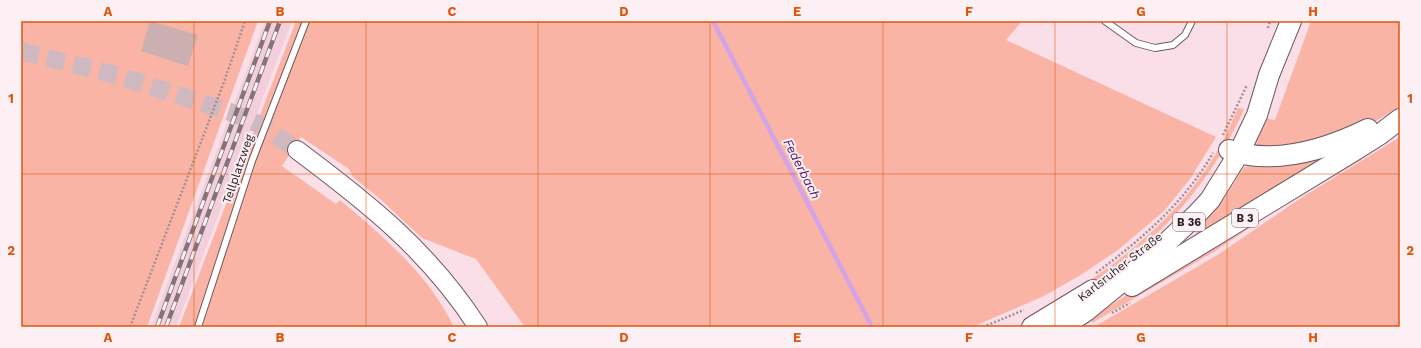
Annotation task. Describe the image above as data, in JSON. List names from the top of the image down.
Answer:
{
  "streets": {
    "main road": ["B 3", "B 36", "Karlsruher Straße"],
    "lane": ["Tellplatzweg"]
  },
  "crossings": [
    ["B 3", "B 36"],
    ["B 3", "Karlsruher Straße"],
    ["B 36", "Karlsruher Straße"]
  ],
  "water": ["Federbach"],
  "grid": {
    "columns": [
      "A",
      "B",
      "C",
      "D",
      "E",
      "F",
      "G",
      "H"
    ],
    "rows": ["1", "2"]
  }
}
